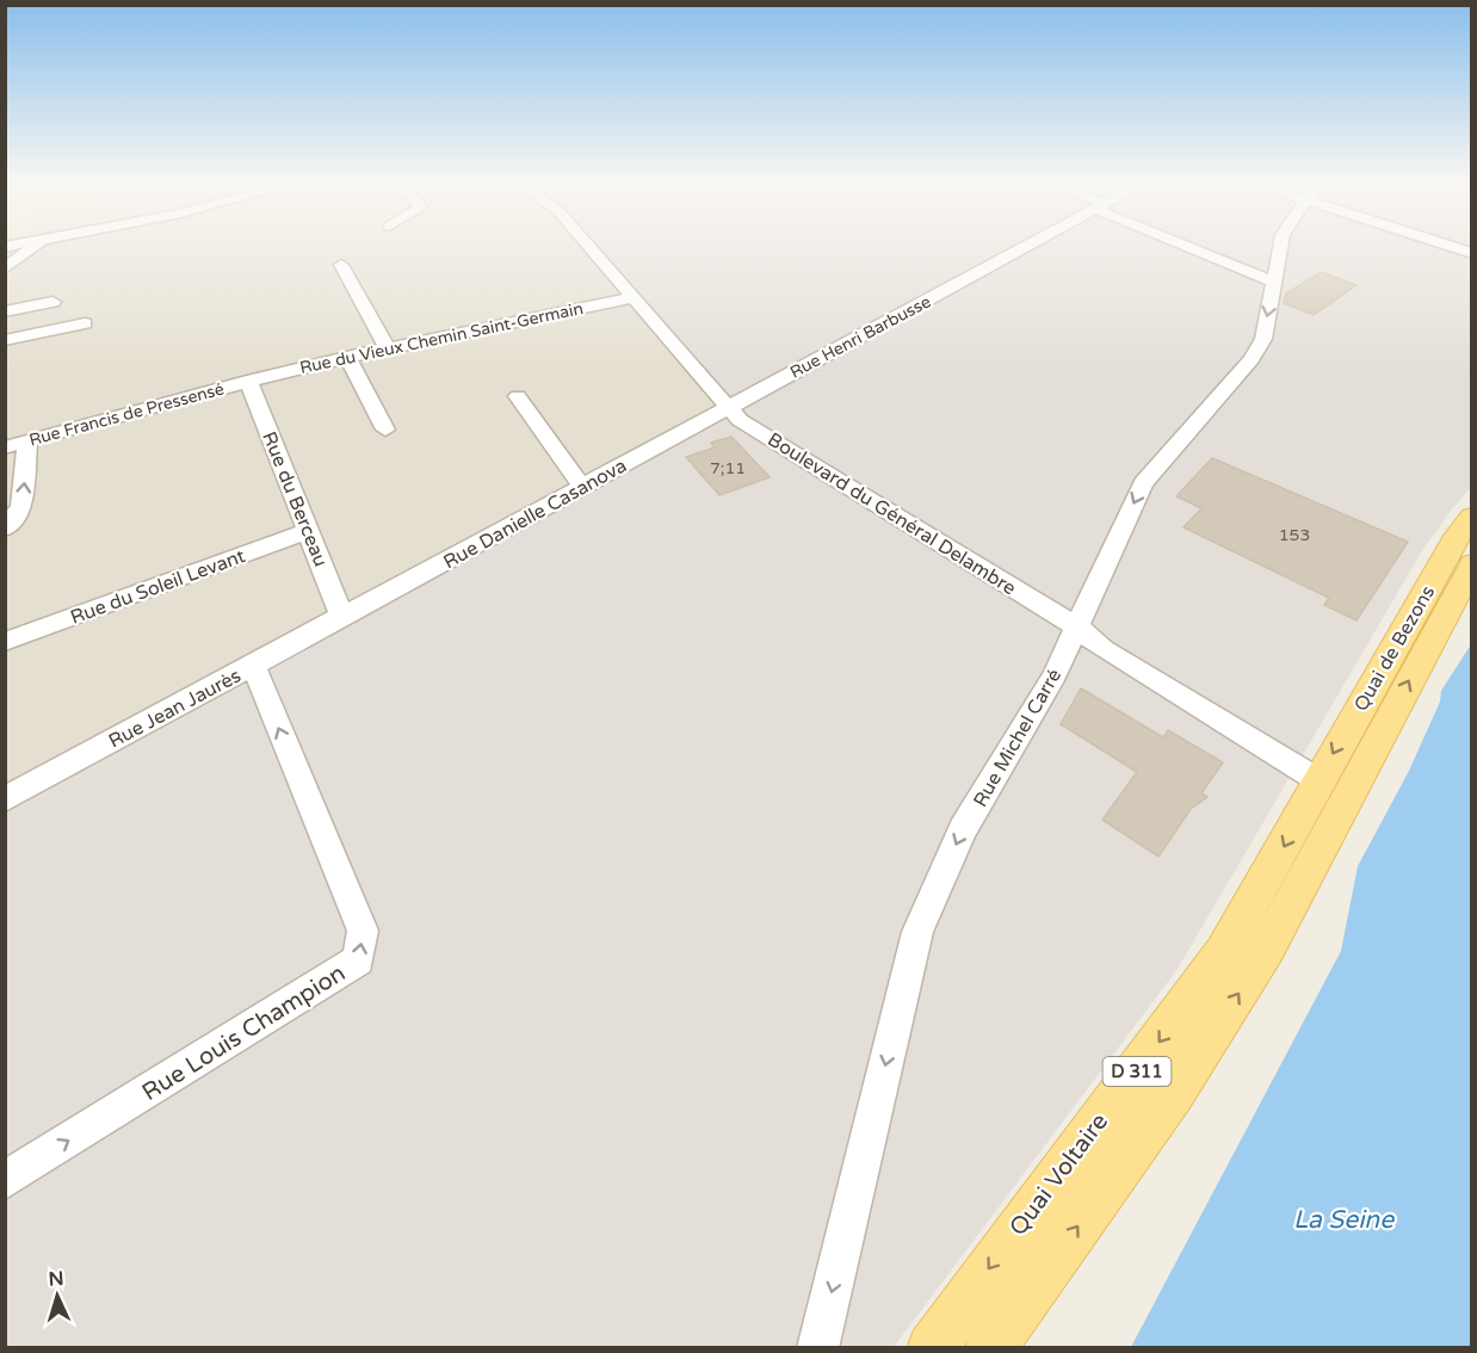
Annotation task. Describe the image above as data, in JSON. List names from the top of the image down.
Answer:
{
  "streets": {
    "main road": ["Quai de Bezons", "D 311", "Quai Voltaire"],
    "street": [
      "Rue Henri Barbusse",
      "Rue du Vieux Chemin Saint-Germain",
      "Rue Francis de Pressensé",
      "Rue du Berceau",
      "Rue Danielle Casanova",
      "Boulevard du Général Delambre",
      "Rue du Soleil Levant",
      "Rue Jean Jaurès",
      "Rue Michel Carré",
      "Rue Louis Champion"
    ]
  },
  "crossings": [
    ["Rue Henri Barbusse", "Rue Danielle Casanova"],
    ["Rue Henri Barbusse", "Boulevard du Général Delambre"],
    ["Rue du Vieux Chemin Saint-Germain", "Rue Francis de Pressensé"],
    ["Rue du Vieux Chemin Saint-Germain", "Rue du Berceau"],
    ["Rue du Vieux Chemin Saint-Germain", "Boulevard du Général Delambre"],
    ["Rue Francis de Pressensé", "Rue du Berceau"],
    ["Rue du Berceau", "Rue Danielle Casanova"],
    ["Rue du Berceau", "Rue du Soleil Levant"],
    ["Rue du Berceau", "Rue Jean Jaurès"],
    ["Rue Danielle Casanova", "Boulevard du Général Delambre"],
    ["Rue Danielle Casanova", "Rue Jean Jaurès"],
    ["Boulevard du Général Delambre", "Quai de Bezons"],
    ["Boulevard du Général Delambre", "Rue Michel Carré"],
    ["Boulevard du Général Delambre", "D 311"],
    ["Boulevard du Général Delambre", "Quai Voltaire"],
    ["Quai de Bezons", "D 311"],
    ["Quai de Bezons", "Quai Voltaire"],
    ["Rue Jean Jaurès", "Rue Louis Champion"],
    ["D 311", "Quai Voltaire"]
  ],
  "one_way": ["Rue Michel Carré"],
  "water": ["La Seine"],
  "house_numbers": ["7;11", "153"],
  "north": "top"
}
